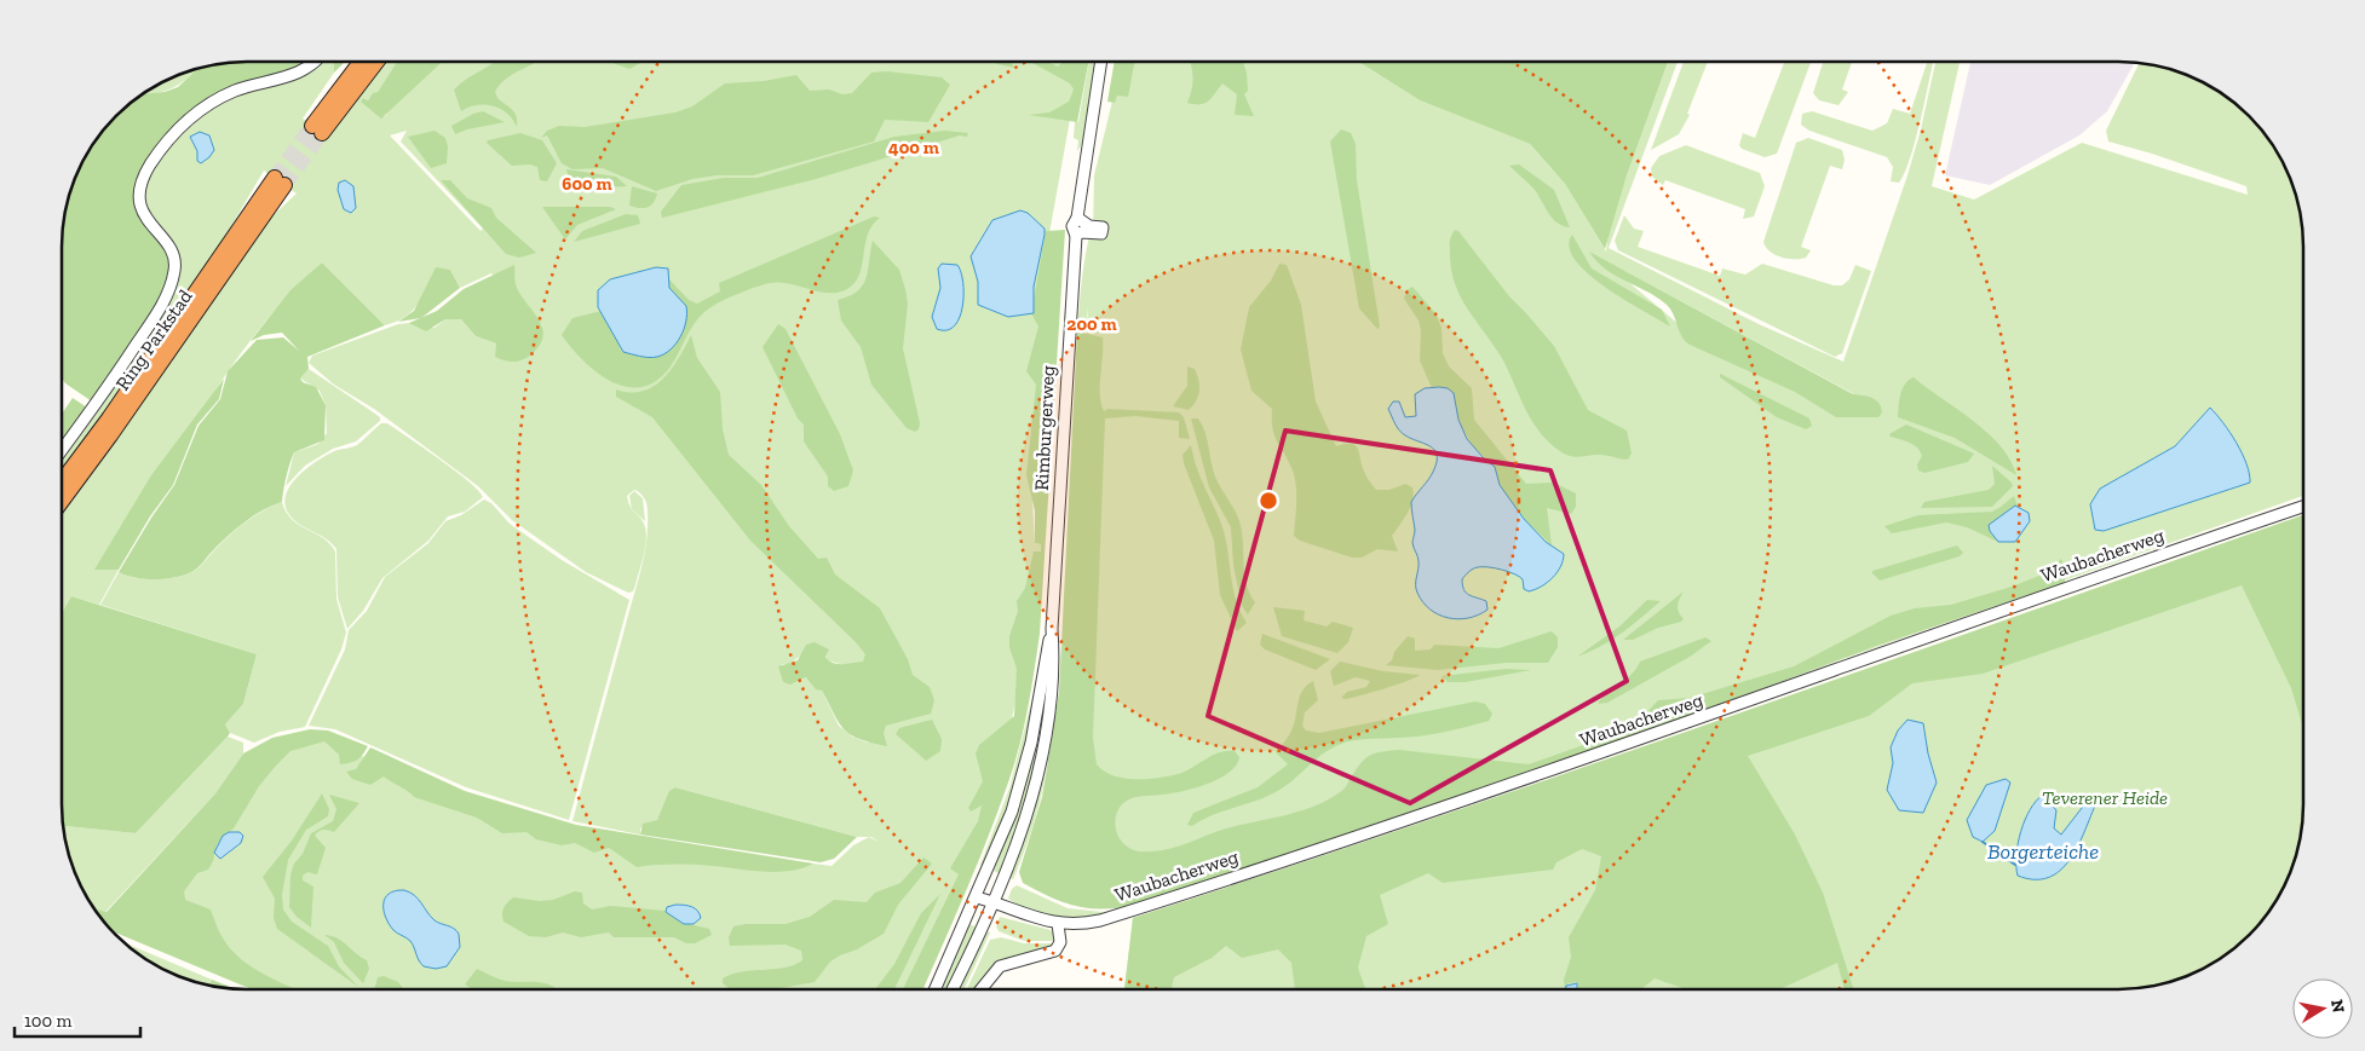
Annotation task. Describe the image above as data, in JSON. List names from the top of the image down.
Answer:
{
  "streets": {
    "highway": ["Ring Parkstad"],
    "street": ["Rimburgerweg", "Waubacherweg"]
  },
  "crossings": [
    ["Rimburgerweg", "Waubacherweg"]
  ],
  "water": ["Borgerteiche"],
  "parks": ["Teverener Heide"],
  "scale_bar": "100 m",
  "north": "right",
  "rings": ["400 m", "600 m", "200 m"]
}
